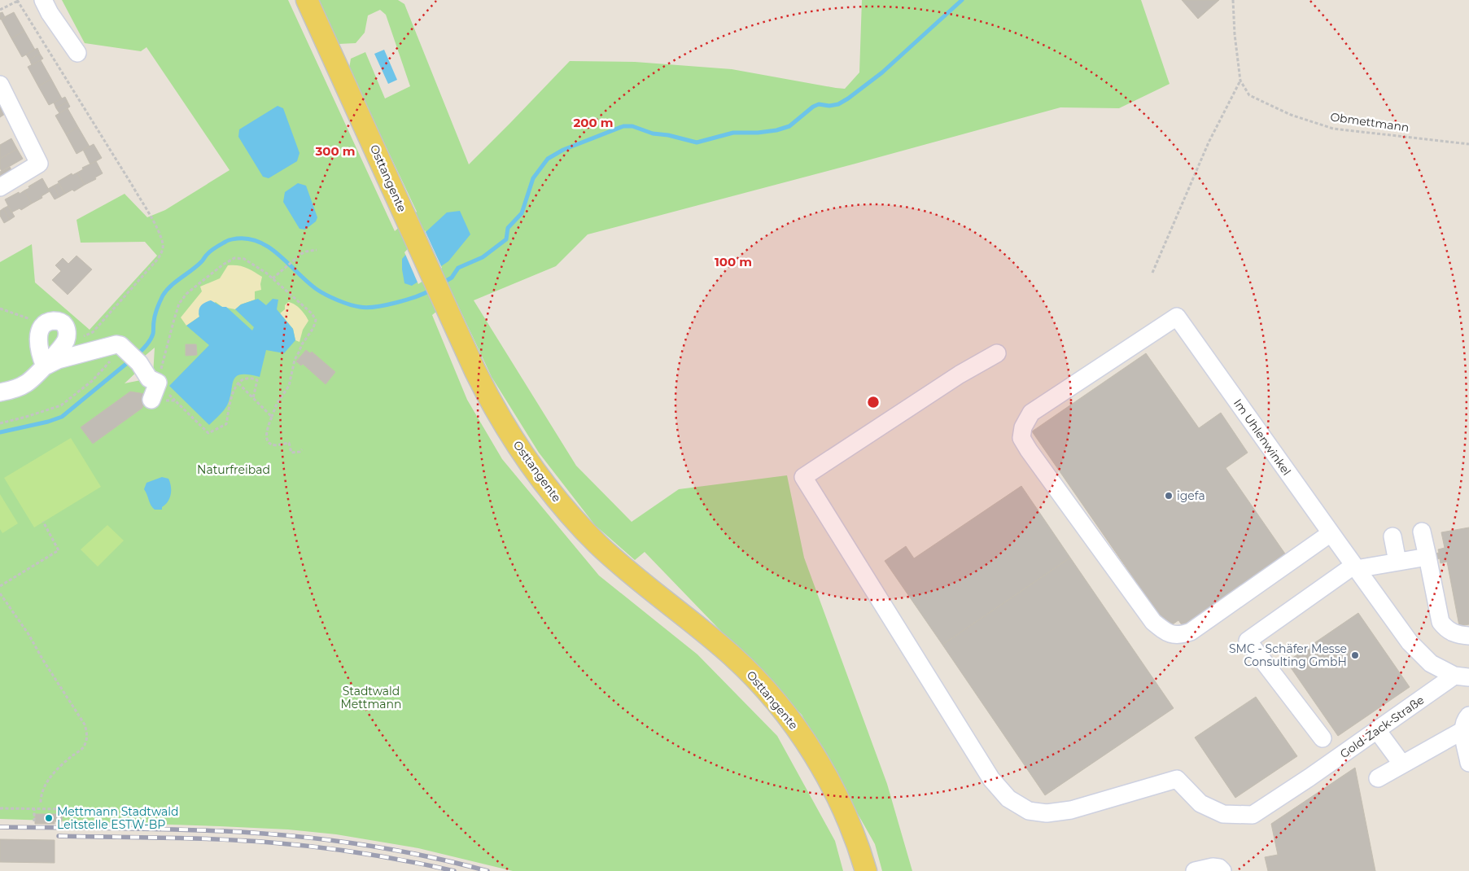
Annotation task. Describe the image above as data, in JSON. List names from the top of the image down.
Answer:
{
  "streets": {
    "main road": ["Osttangente"],
    "street": ["Im Uhlenwinkel", "Gold-Zack-Straße"],
    "path": ["Obmettmann"]
  },
  "crossings": [
    ["Im Uhlenwinkel", "Gold-Zack-Straße"]
  ],
  "parks": ["Naturfreibad", "Stadtwald Mettmann"],
  "places": ["igefa", "SMC - Schäfer Messe Consulting GmbH", "Mettmann Stadtwald Leitstelle ESTW-BP"],
  "rings": ["200 m", "300 m", "100 m"]
}
